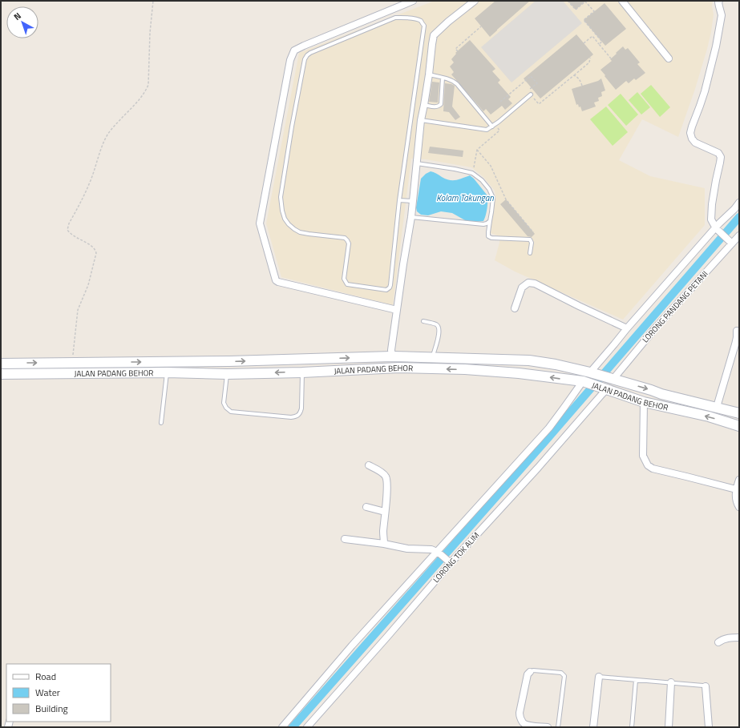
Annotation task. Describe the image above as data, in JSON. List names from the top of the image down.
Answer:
{
  "streets": {
    "main road": ["JALAN PADANG BEHOR"],
    "street": ["LORONG PANDANG PETANI", "LORONG TOK ALIM"]
  },
  "crossings": [
    ["LORONG PANDANG PETANI", "JALAN PADANG BEHOR"],
    ["JALAN PADANG BEHOR", "LORONG TOK ALIM"]
  ],
  "water": ["Kolam Takungan"],
  "legend": ["Road", "Water", "Building"],
  "north": "top left"
}
